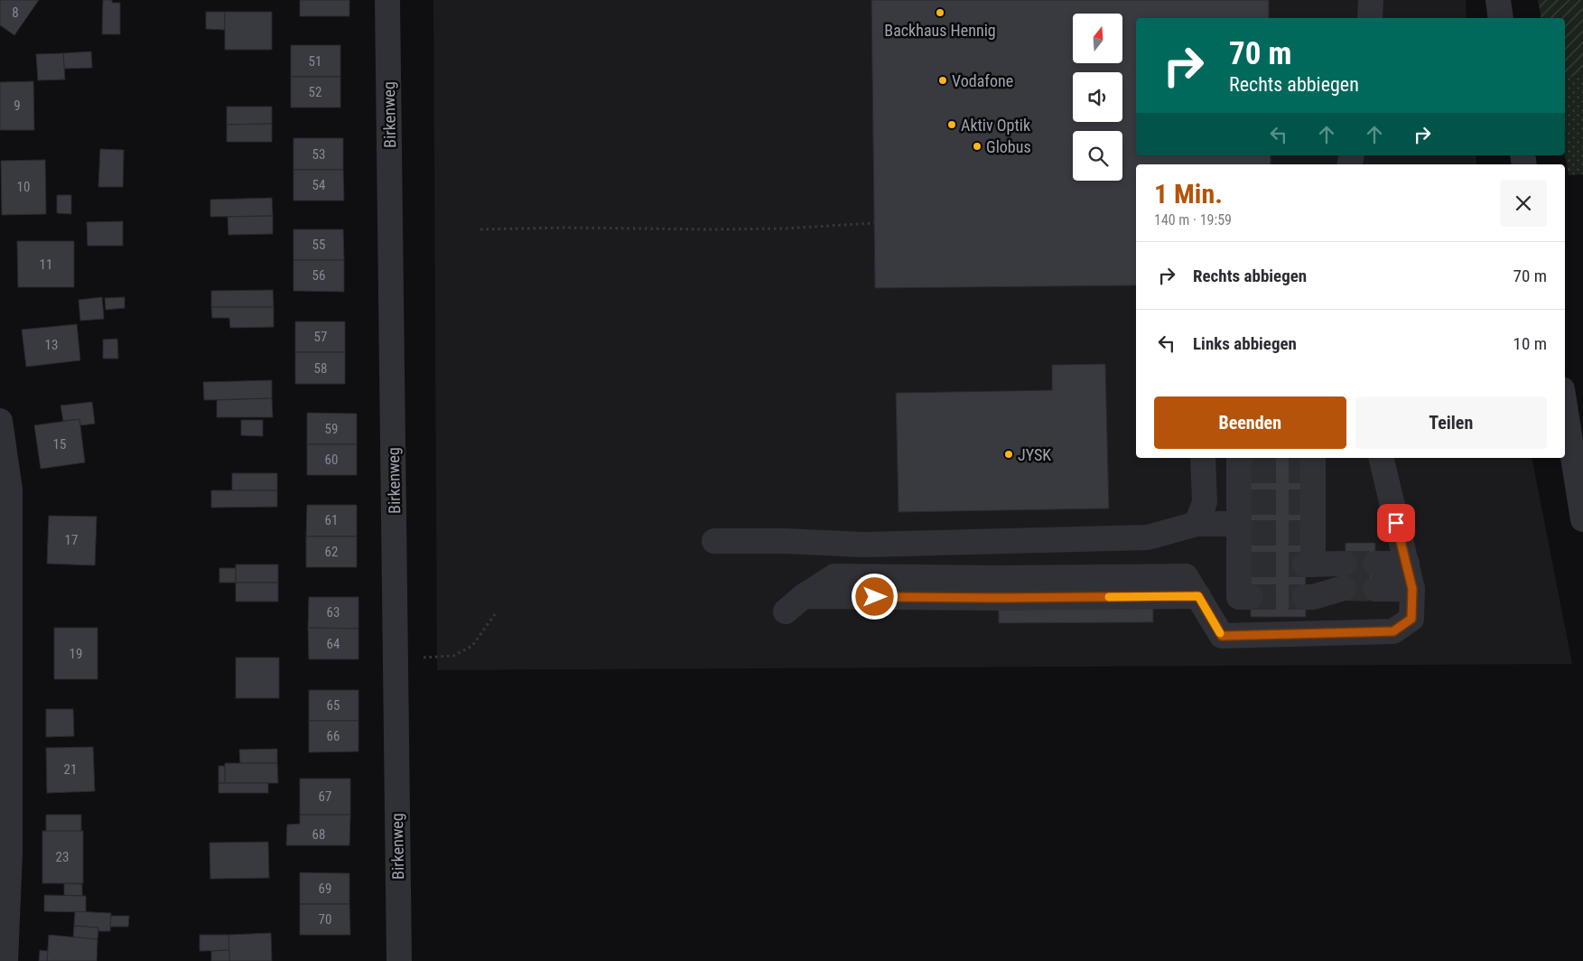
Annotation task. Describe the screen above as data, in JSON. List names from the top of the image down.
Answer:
{
  "streets": {
    "street": ["Birkenweg"]
  },
  "places": [
    "Backhaus Hennig",
    "Vodafone",
    "Aktiv Optik",
    "Globus",
    "JYSK"
  ],
  "house_numbers": [
    "8",
    "51",
    "52",
    "9",
    "53",
    "54",
    "10",
    "55",
    "11",
    "56",
    "57",
    "13",
    "58",
    "59",
    "15",
    "60",
    "61",
    "17",
    "62",
    "63",
    "64",
    "19",
    "65",
    "66",
    "21",
    "67",
    "68",
    "23",
    "69",
    "70"
  ],
  "north": "top",
  "page": {
    "turn": ["70 m", "Rechts abbiegen"],
    "heading": ["1 Min.", "140 m · 19:59"],
    "list": [
      {
        "name": "Rechts abbiegen",
        "value": "70 m"
      },
      {
        "name": "Links abbiegen",
        "value": "10 m"
      }
    ],
    "buttons": ["Beenden", "Teilen"]
  }
}
